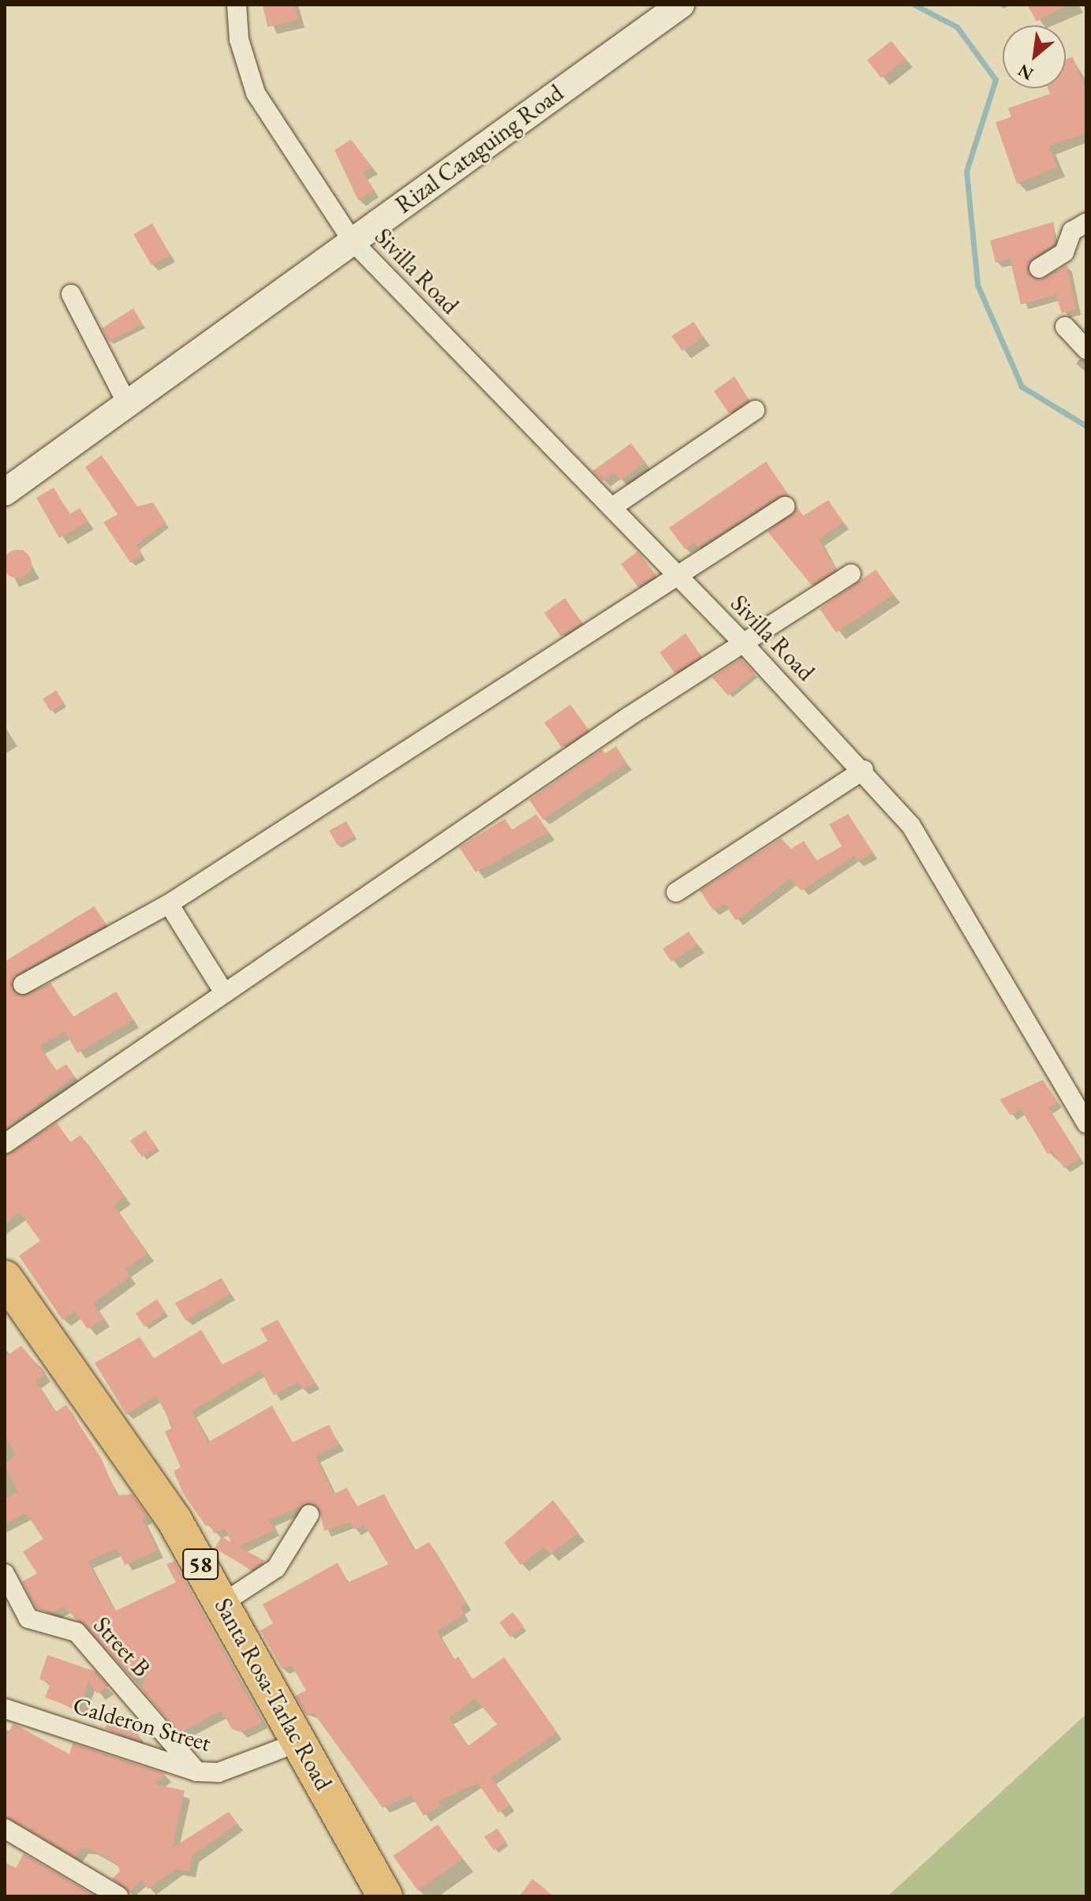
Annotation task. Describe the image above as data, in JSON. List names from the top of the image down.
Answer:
{
  "streets": {
    "highway": ["58", "Santa Rosa-Tarlac Road"],
    "street": [
      "Rizal Cataguing Road",
      "Sivilla Road",
      "Street B",
      "Calderon Street"
    ]
  },
  "crossings": [
    ["Rizal Cataguing Road", "Sivilla Road"],
    ["Street B", "Calderon Street"],
    ["Santa Rosa-Tarlac Road", "Calderon Street"]
  ],
  "north": "bottom left"
}
